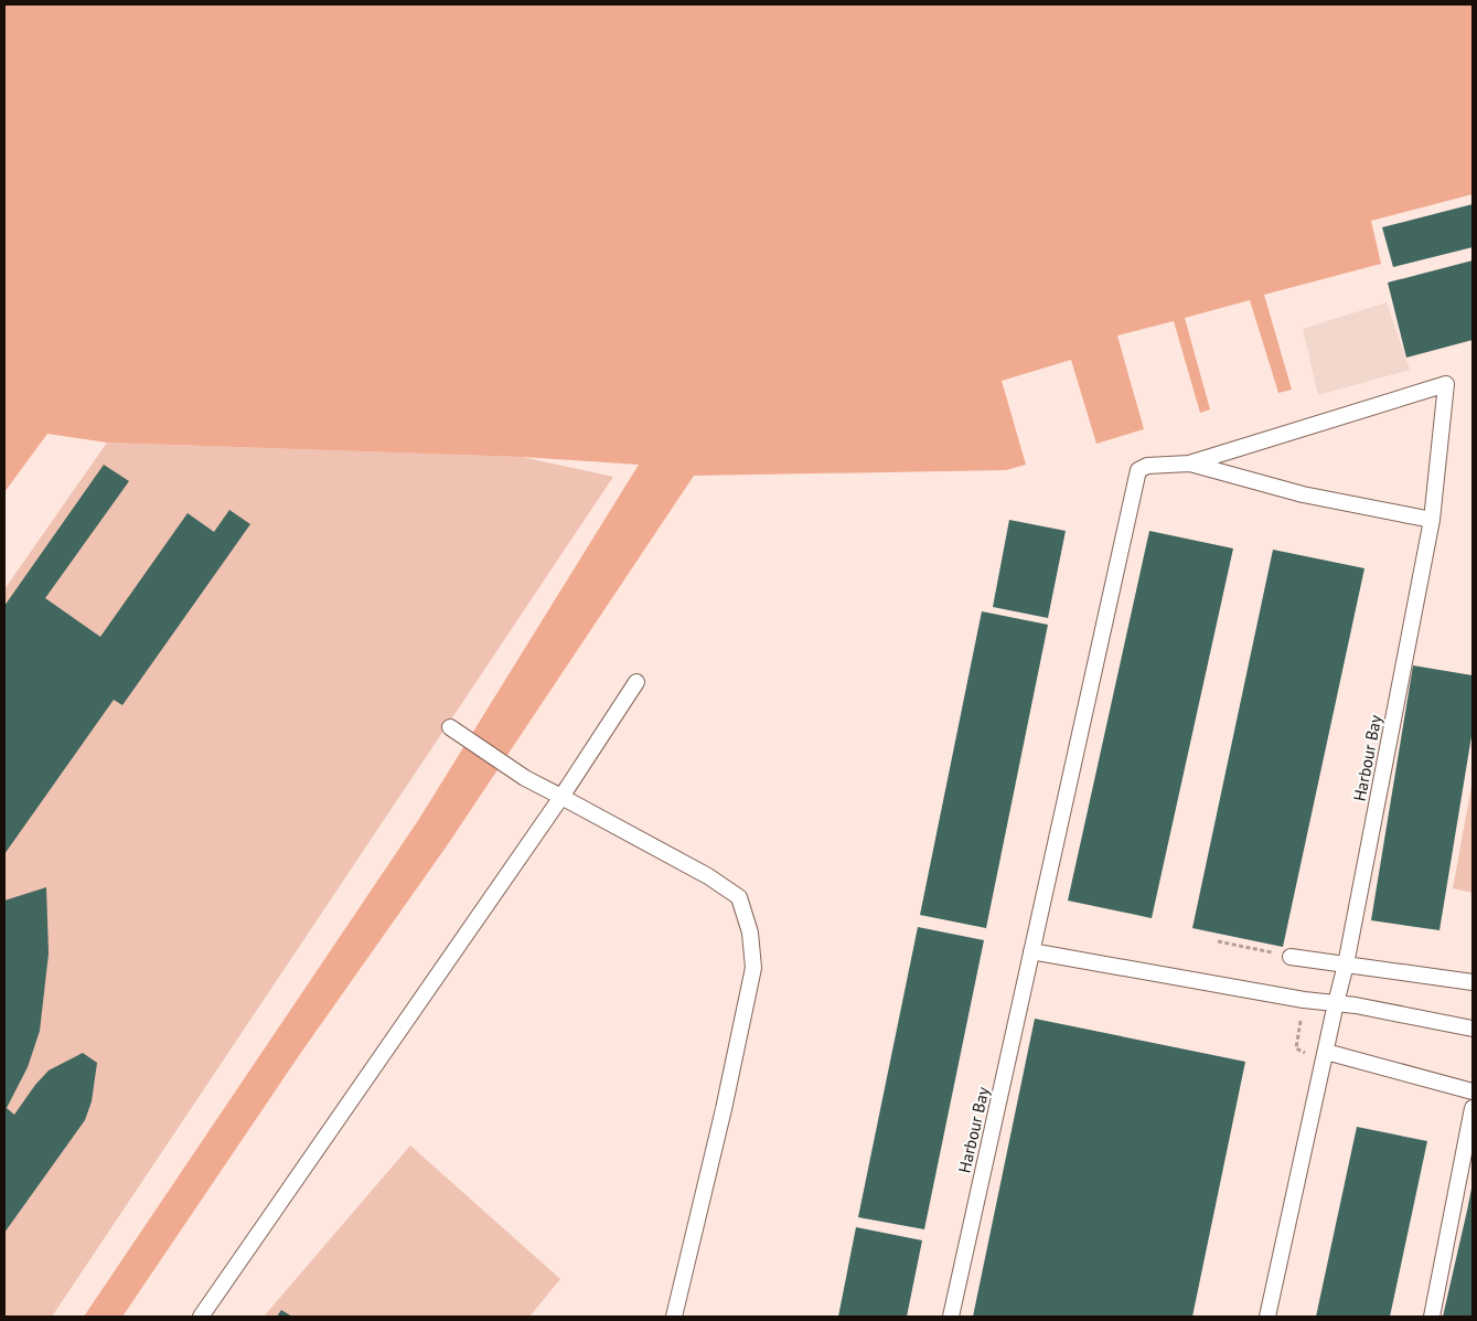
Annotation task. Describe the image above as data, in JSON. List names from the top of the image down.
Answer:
{
  "streets": {
    "lane": ["Harbour Bay"]
  }
}
